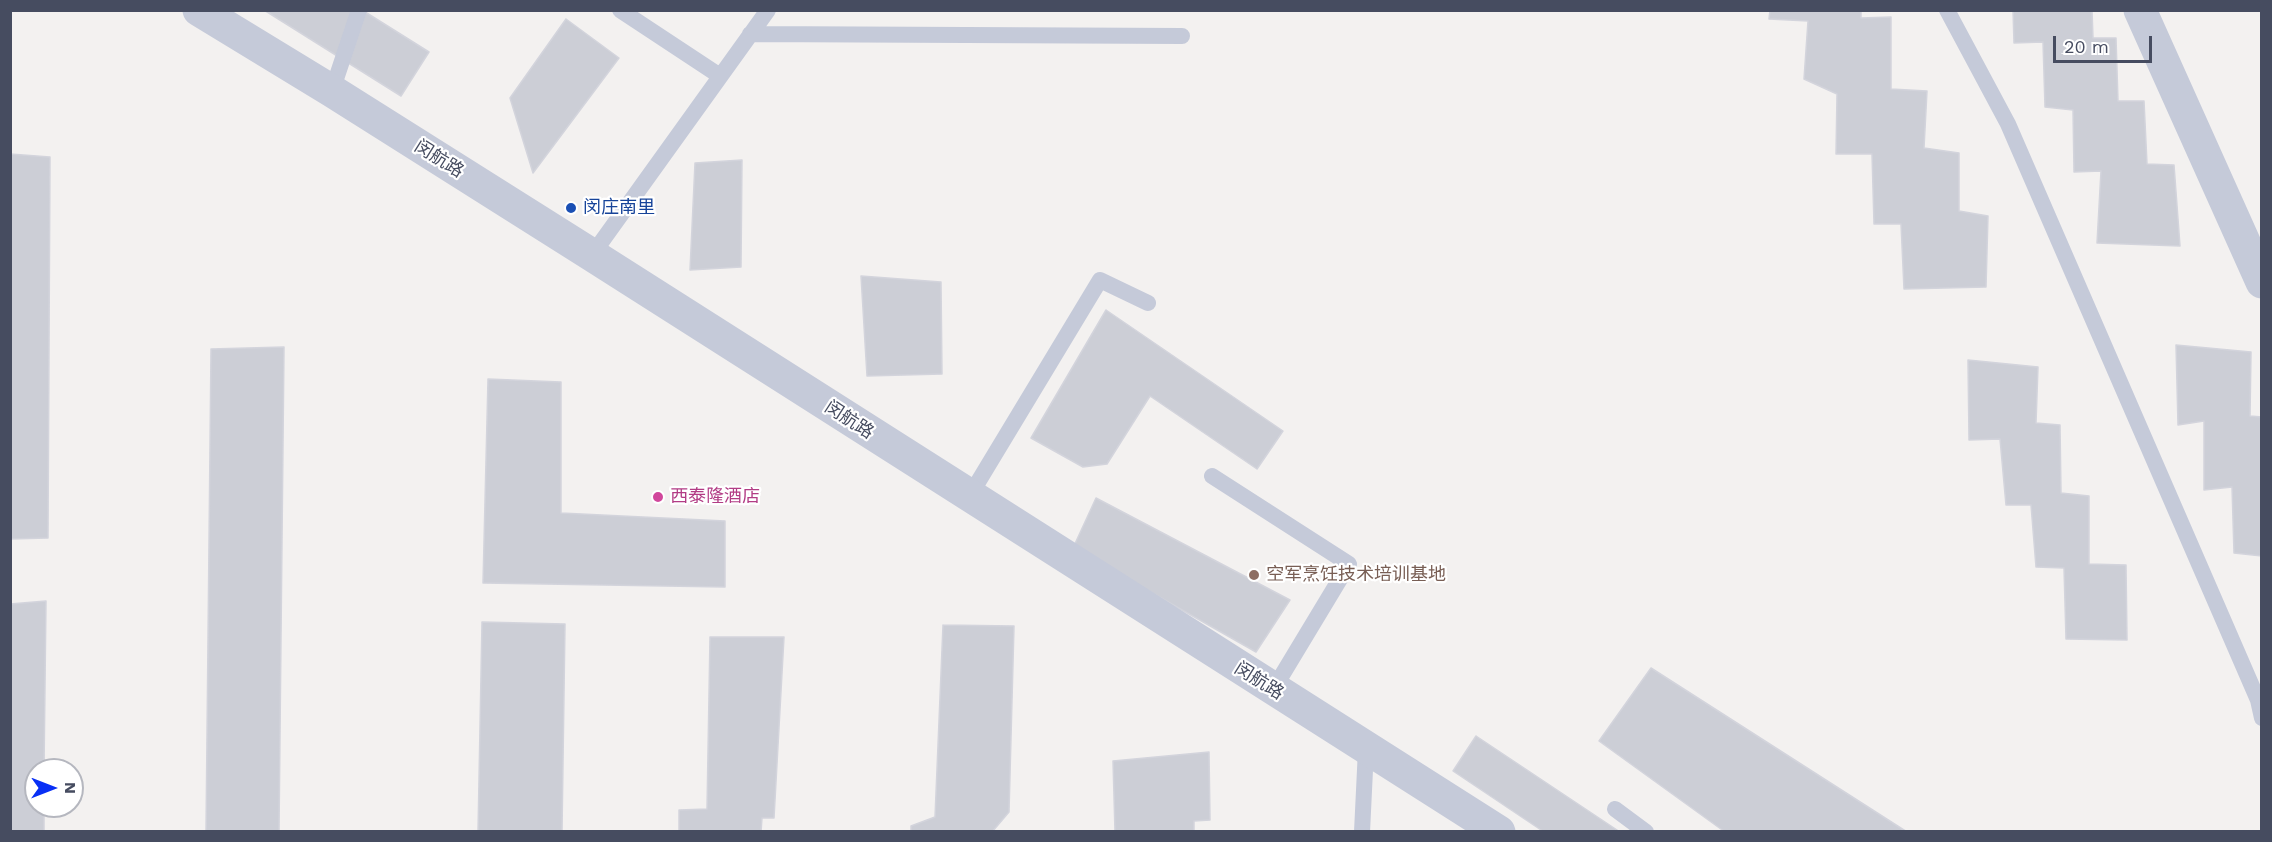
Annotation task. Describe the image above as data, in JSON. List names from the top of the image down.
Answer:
{
  "streets": {
    "street": ["闵航路"]
  },
  "places": ["闵庄南里", "西泰隆酒店", "空军烹饪技术培训基地"],
  "scale_bar": "20 m",
  "north": "right"
}
